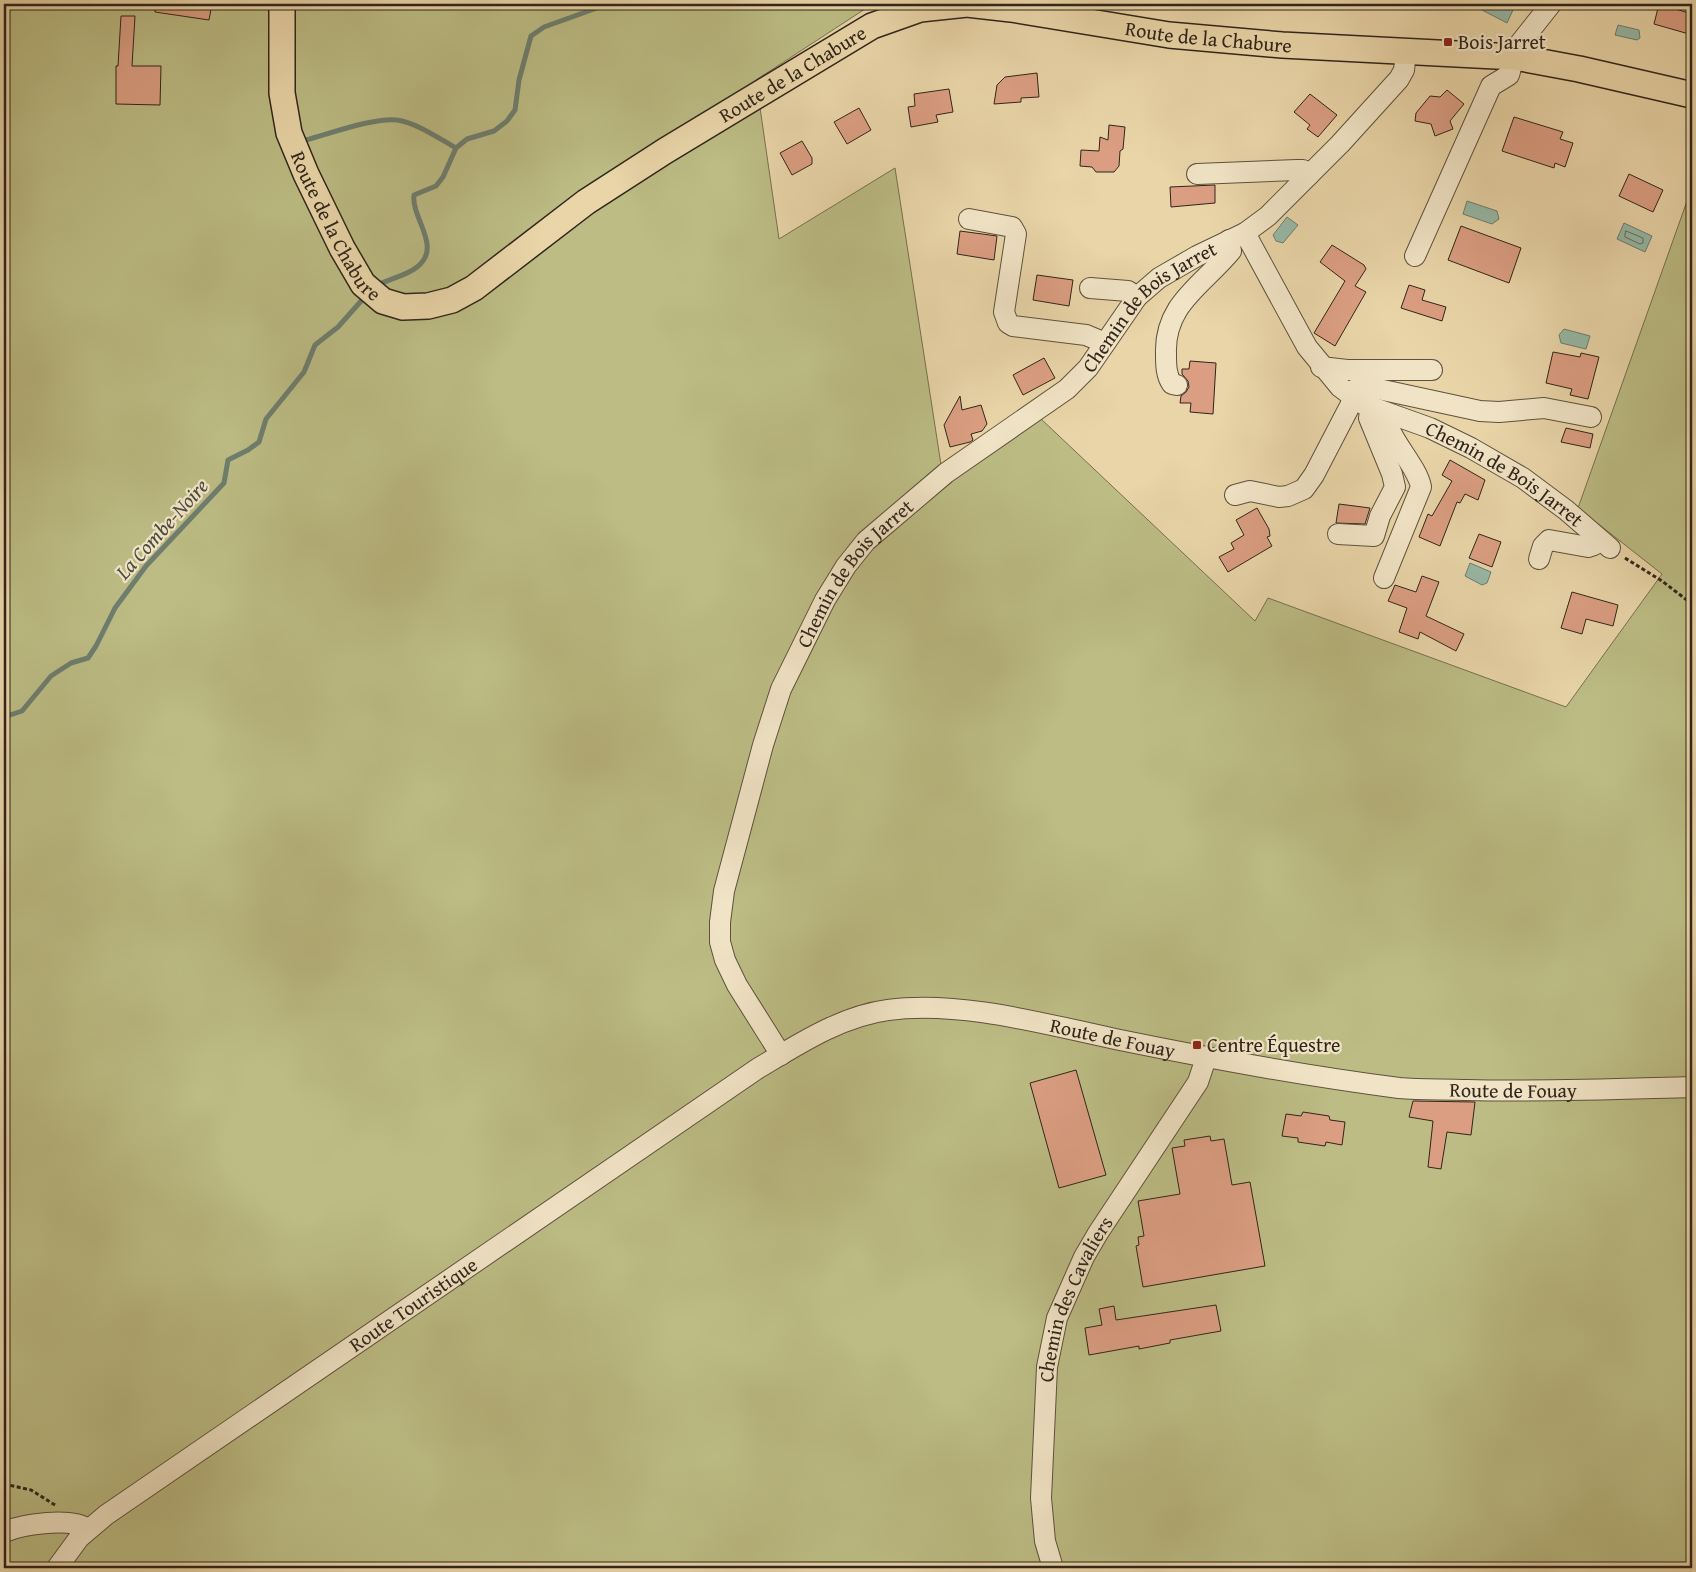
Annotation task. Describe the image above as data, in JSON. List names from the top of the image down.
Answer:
{
  "streets": {
    "main road": ["Route de la Chabure"],
    "street": [
      "Chemin de Bois Jarret",
      "Route de Fouay",
      "Chemin des Cavaliers",
      "Route Touristique"
    ]
  },
  "crossings": [
    ["Route de la Chabure", "Chemin de Bois Jarret"],
    ["Chemin de Bois Jarret", "Route de Fouay"],
    ["Chemin de Bois Jarret", "Route Touristique"],
    ["Route de Fouay", "Chemin des Cavaliers"],
    ["Route de Fouay", "Route Touristique"]
  ],
  "water": ["La Combe-Noire"],
  "places": {
    "transit": ["Bois Jarret", "Centre Équestre"]
  }
}
